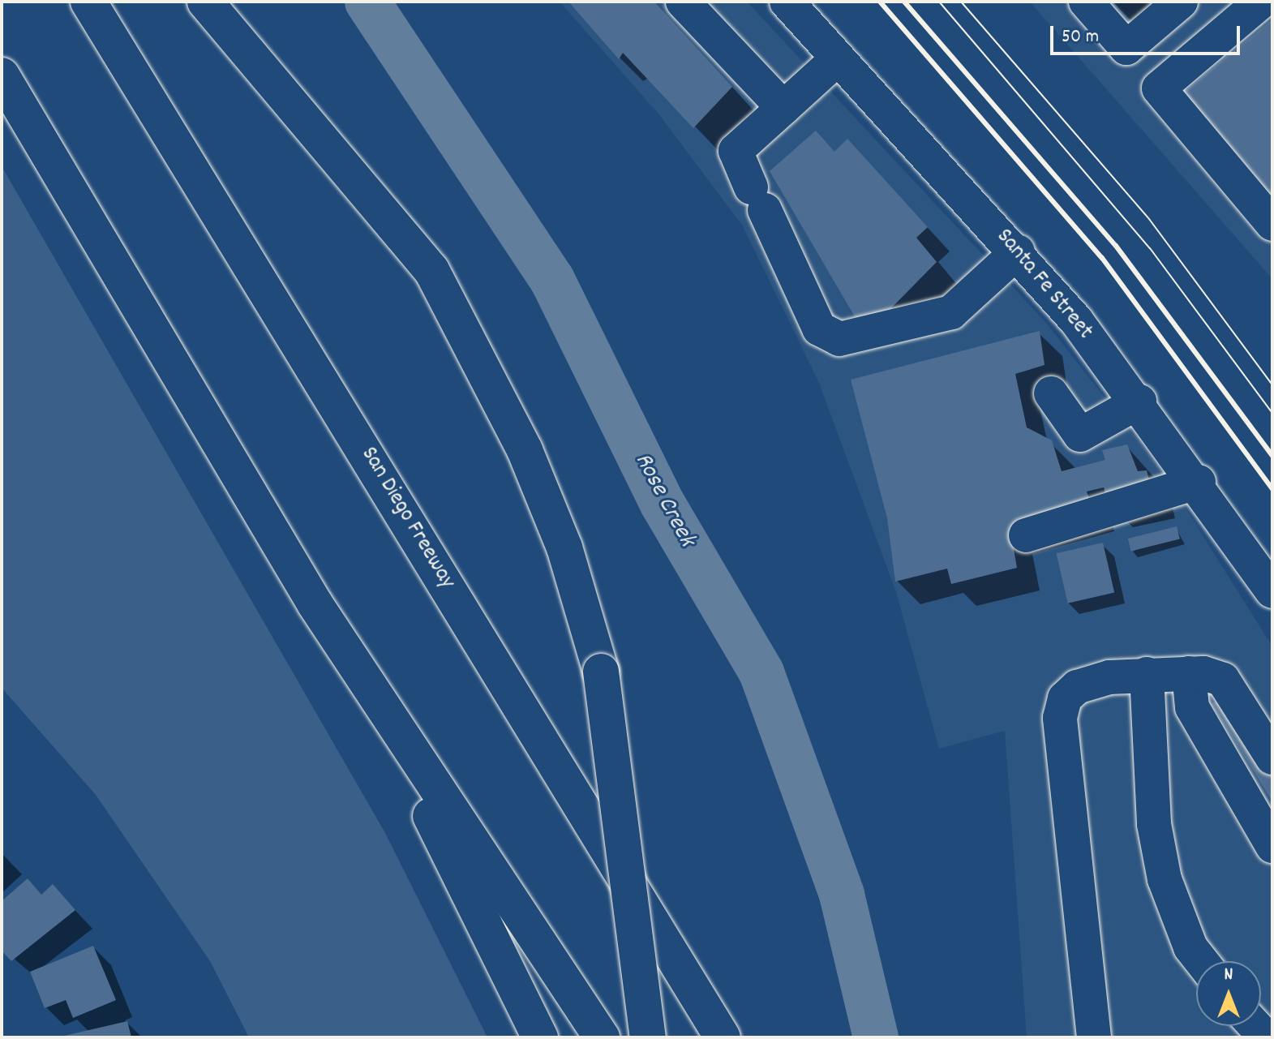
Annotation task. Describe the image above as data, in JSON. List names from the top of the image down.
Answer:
{
  "streets": {
    "highway": ["San Diego Freeway"],
    "street": ["Santa Fe Street"]
  },
  "water": ["Rose Creek"],
  "scale_bar": "50 m",
  "north": "top"
}
